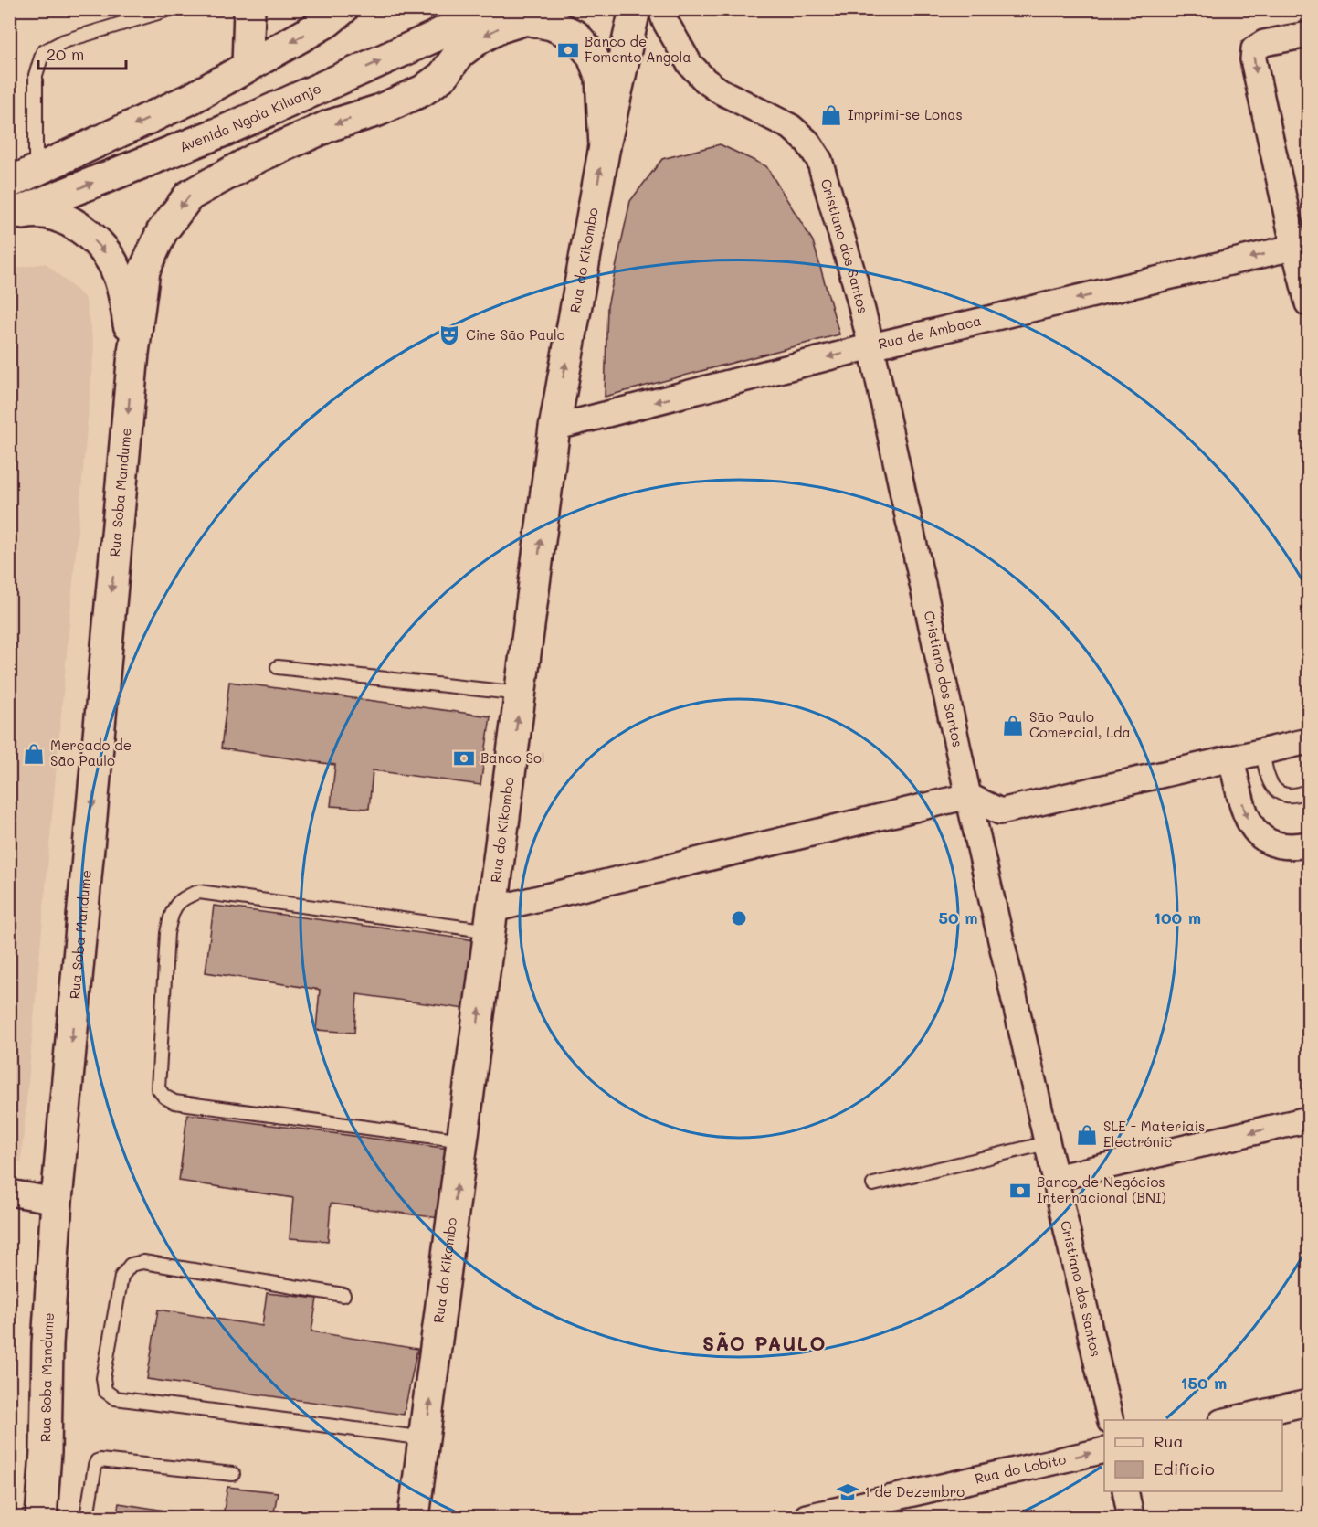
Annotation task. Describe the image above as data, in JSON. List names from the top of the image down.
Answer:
{
  "streets": {
    "main road": ["Avenida Ngola Kiluanje", "Rua do Kikombo", "Rua Soba Mandume"],
    "street": ["Cristiano dos Santos", "Rua de Ambaca", "Rua do Lobito"]
  },
  "crossings": [
    ["Cristiano dos Santos", "Rua de Ambaca"],
    ["Rua do Kikombo", "Rua de Ambaca"]
  ],
  "one_way": [
    "Rua do Kikombo",
    "Rua de Ambaca",
    "Rua Soba Mandume",
    "Rua do Lobito"
  ],
  "districts": ["SÃO PAULO"],
  "places": {
    "bank": ["Banco de Fomento Angola", "Banco Sol", "Banco de Negócios Internacional (BNI)"],
    "shop": [
      "Imprimi-se Lonas",
      "São Paulo Comercial, Lda",
      "Mercado de São Paulo",
      "SLE - Materiais Electrónic"
    ],
    "theatre": ["Cine São Paulo"],
    "school or university": ["1 de Dezembro"]
  },
  "legend": ["Rua", "Edifício"],
  "scale_bar": "20 m",
  "rings": ["50 m", "100 m", "150 m"]
}
